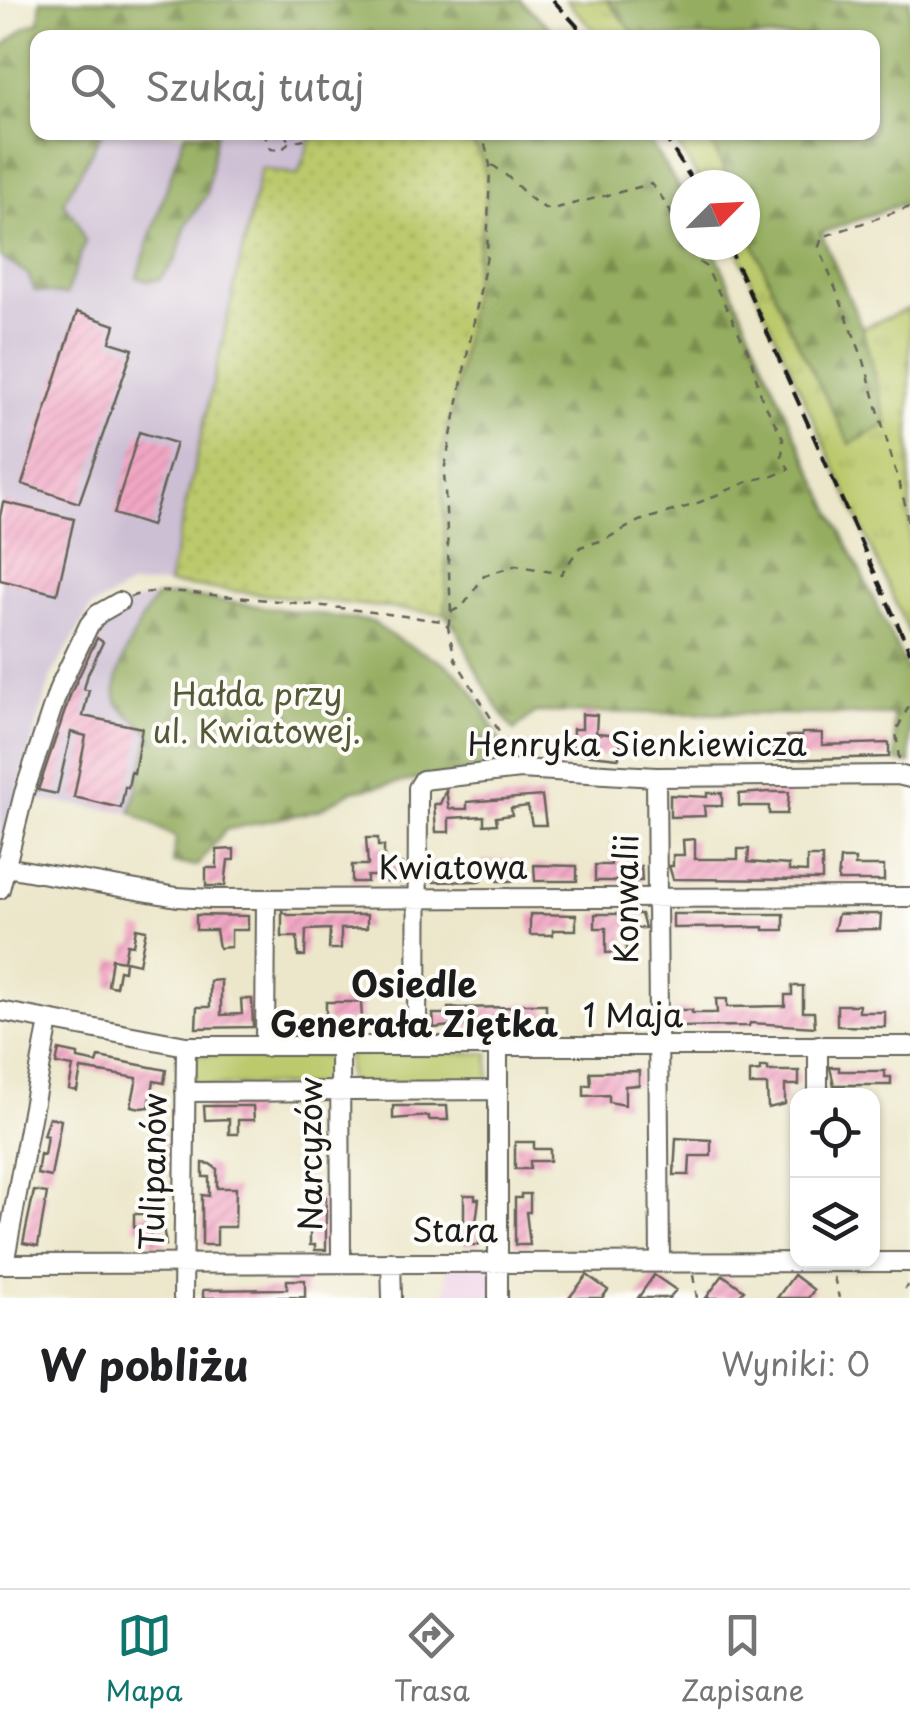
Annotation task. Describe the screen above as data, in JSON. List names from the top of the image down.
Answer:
{
  "streets": {
    "street": [
      "Henryka Sienkiewicza",
      "Kwiatowa",
      "Konwalii",
      "1 Maja",
      "Narcyzów",
      "Tulipanów",
      "Stara"
    ]
  },
  "crossings": [
    ["Henryka Sienkiewicza", "Kwiatowa"],
    ["Henryka Sienkiewicza", "Konwalii"],
    ["Kwiatowa", "Konwalii"],
    ["Konwalii", "1 Maja"],
    ["Konwalii", "Stara"],
    ["1 Maja", "Narcyzów"],
    ["1 Maja", "Tulipanów"],
    ["Narcyzów", "Stara"],
    ["Tulipanów", "Stara"]
  ],
  "districts": ["Osiedle Generała Ziętka"],
  "parks": ["Hałda przy ul. Kwiatowej."],
  "north": "top right",
  "page": {
    "search": "Szukaj tutaj",
    "heading": ["W pobliżu", "Wyniki: 0"],
    "nav": ["Mapa", "Trasa", "Zapisane"]
  }
}
